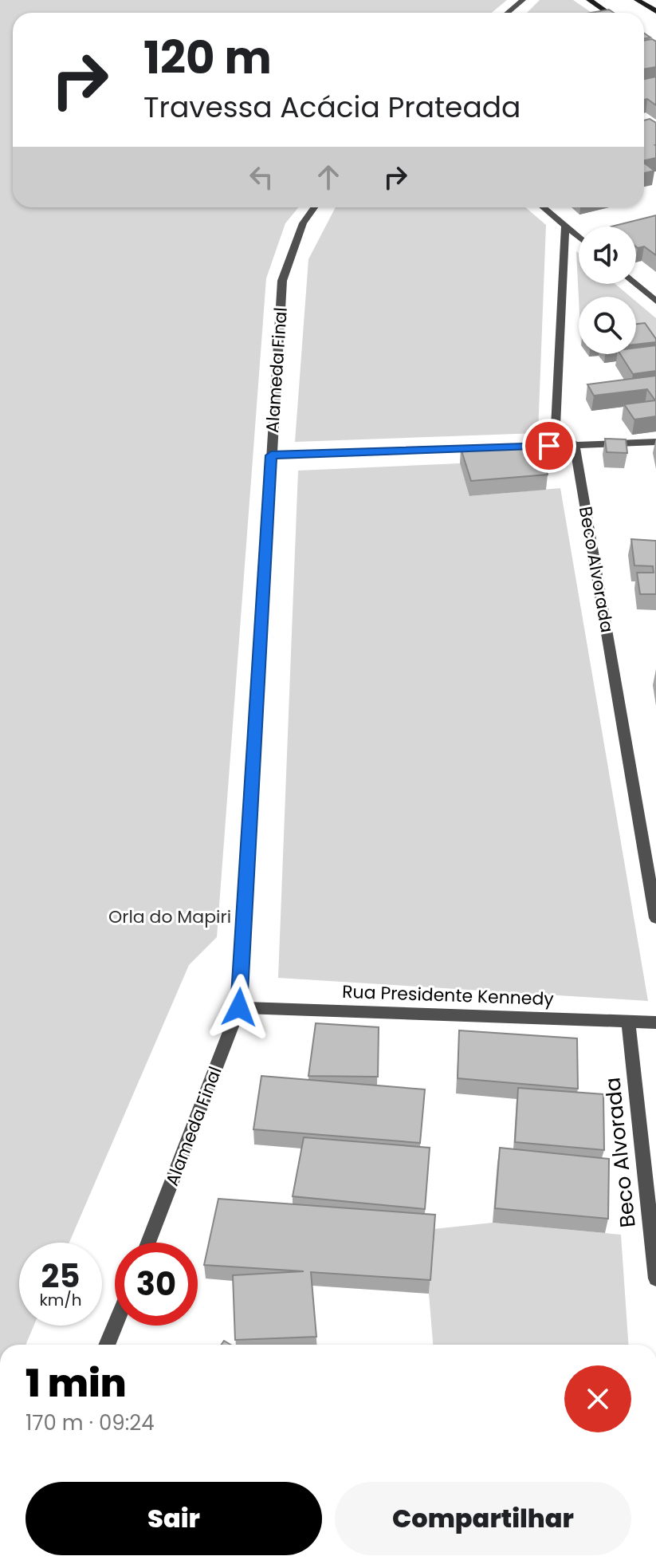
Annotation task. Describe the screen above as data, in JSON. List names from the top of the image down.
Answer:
{
  "streets": {
    "street": ["Alameda Final", "Beco Alvorada", "Rua Presidente Kennedy"]
  },
  "crossings": [
    ["Alameda Final", "Rua Presidente Kennedy"],
    ["Beco Alvorada", "Rua Presidente Kennedy"]
  ],
  "parks": ["Orla do Mapiri"],
  "page": {
    "turn": ["120 m", "Travessa Acácia Prateada"],
    "speed": "25 km/h",
    "limit": "30",
    "heading": ["1 min", "170 m · 09:24"],
    "buttons": ["Sair", "Compartilhar"]
  }
}
